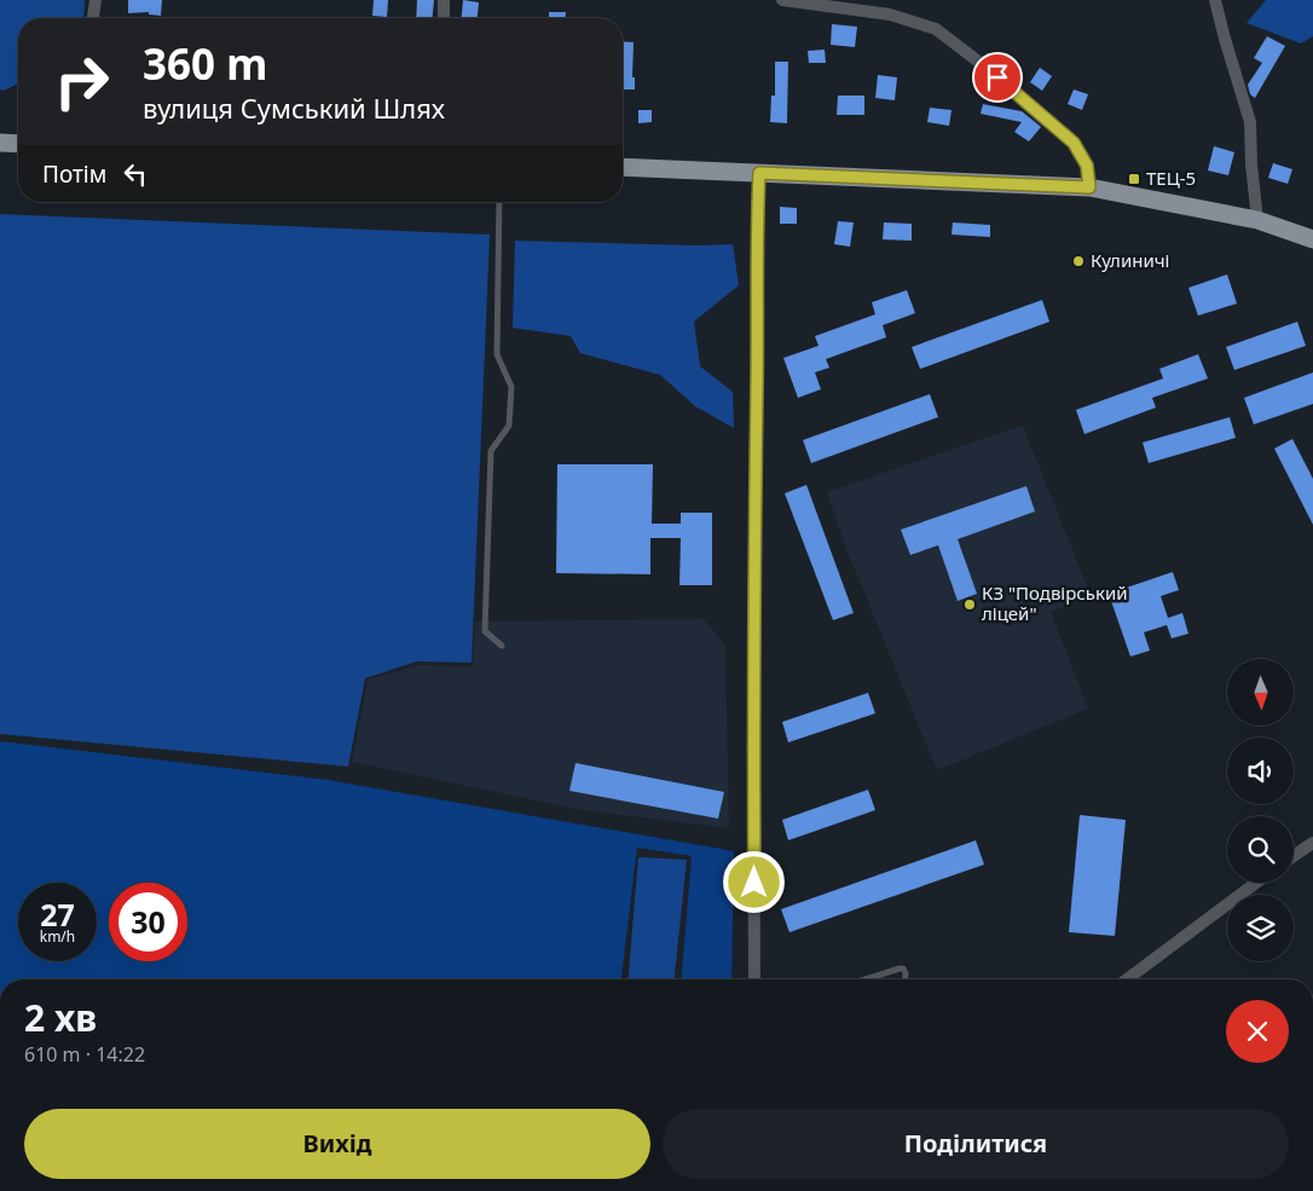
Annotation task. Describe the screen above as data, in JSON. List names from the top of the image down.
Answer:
{
  "places": {
    "transit": ["ТЕЦ-5"],
    "other": ["Кулиничі", "КЗ \"Подвірський ліцей\""]
  },
  "north": "bottom",
  "page": {
    "turn": ["360 m", "вулиця Сумський Шлях"],
    "then": "Потім",
    "speed": "27 km/h",
    "limit": "30",
    "heading": ["2 хв", "610 m · 14:22"],
    "buttons": ["Вихід", "Поділитися"]
  }
}
